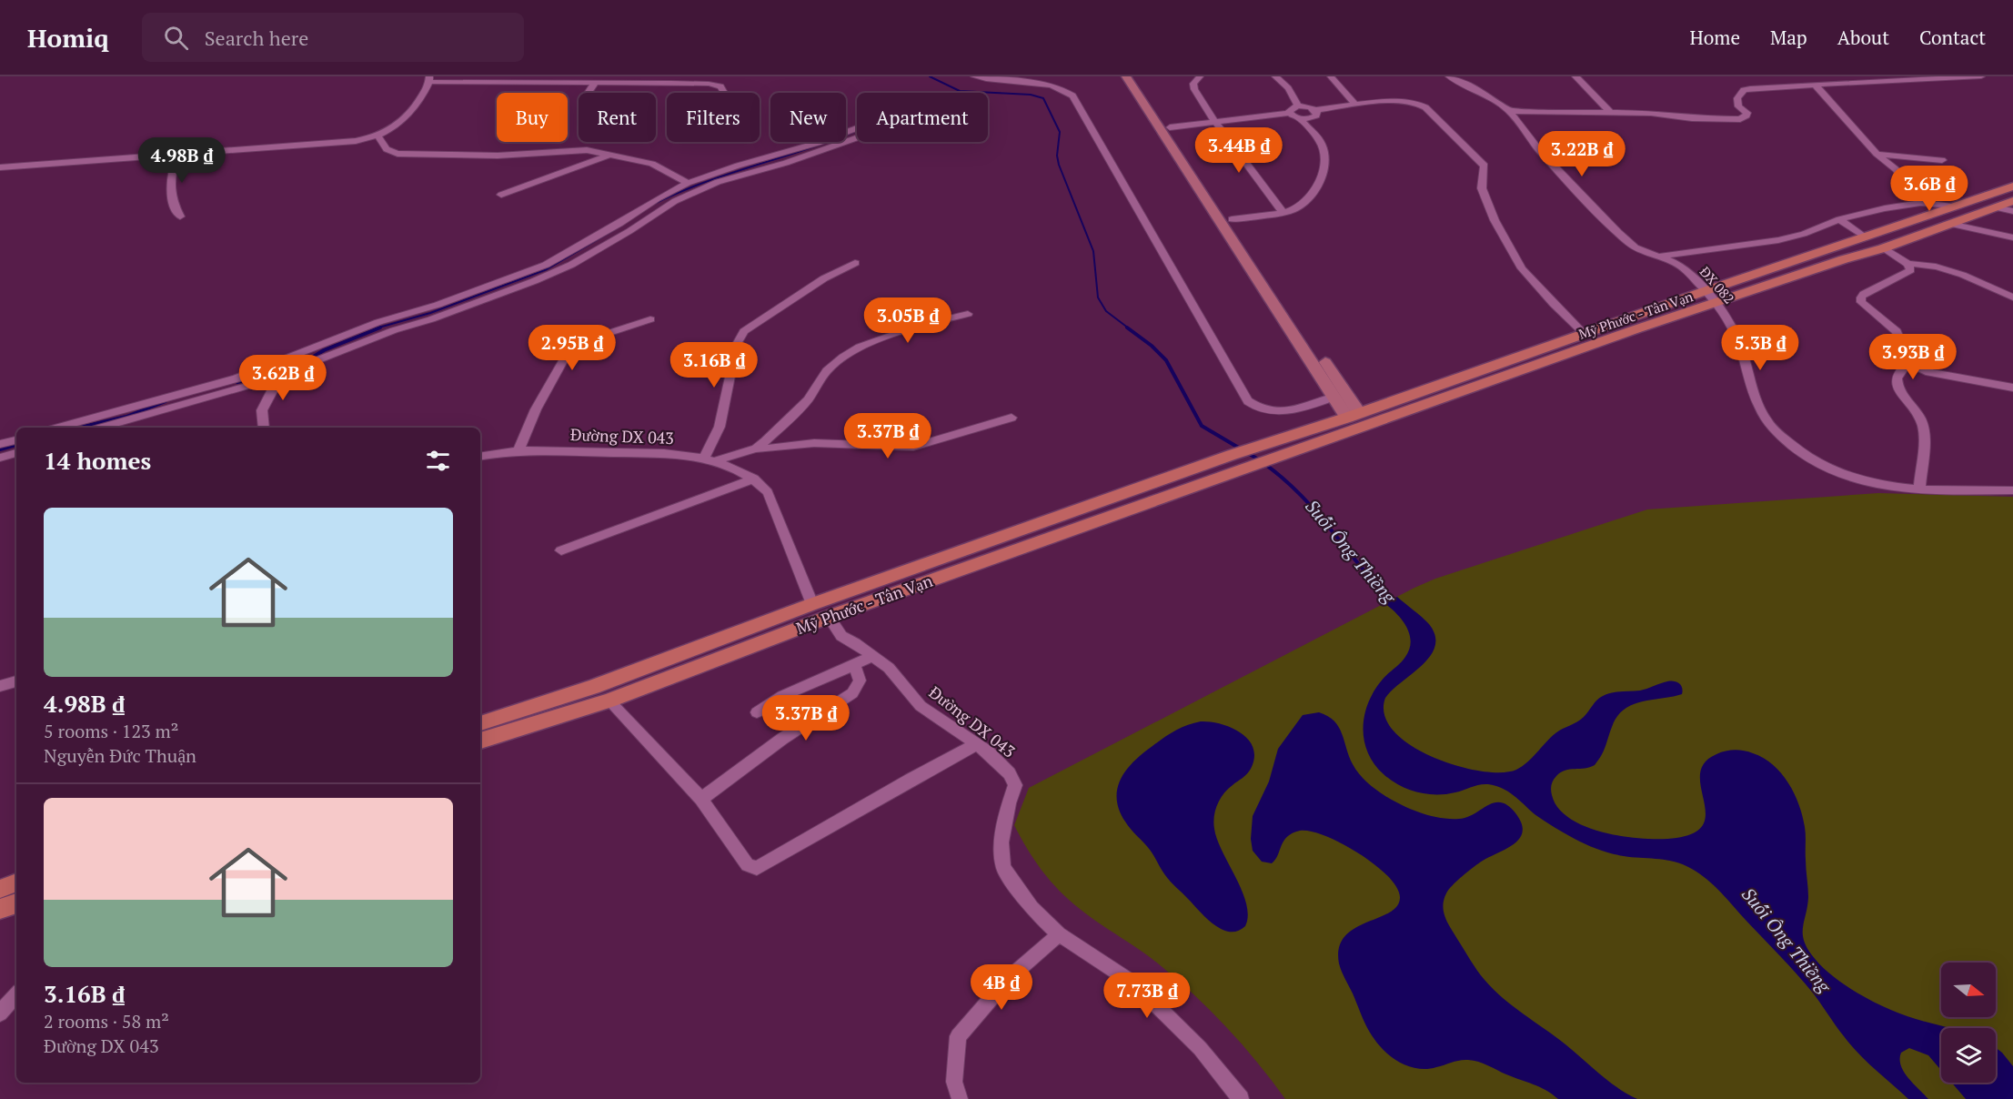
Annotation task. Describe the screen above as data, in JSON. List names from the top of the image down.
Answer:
{
  "streets": {
    "main road": ["Mỹ Phước - Tân Vạn"],
    "street": ["ĐX 082", "Đường DX 043"]
  },
  "crossings": [
    ["ĐX 082", "Mỹ Phước - Tân Vạn"],
    ["Mỹ Phước - Tân Vạn", "Đường DX 043"]
  ],
  "water": ["Suối Ông Thiềng"],
  "north": "right",
  "page": {
    "header": "Homiq",
    "search": "Search here",
    "nav": [
      "Home",
      "Map",
      "About",
      "Contact"
    ],
    "chip": [
      "Buy",
      "Rent",
      "Filters",
      "New",
      "Apartment"
    ],
    "price": [
      "3.44B ₫",
      "3.22B ₫",
      "4.98B ₫",
      "3.6B ₫",
      "3.05B ₫",
      "2.95B ₫",
      "5.3B ₫",
      "3.93B ₫",
      "3.16B ₫",
      "3.62B ₫",
      "3.37B ₫",
      "3.37B ₫",
      "4B ₫",
      "7.73B ₫"
    ],
    "heading": "14 homes",
    "list": [
      {
        "name": "4.98B ₫",
        "note": "5 rooms · 123 m² · Nguyễn Đức Thuận"
      },
      {
        "name": "3.16B ₫",
        "note": "2 rooms · 58 m² · Đường DX 043"
      }
    ]
  }
}
